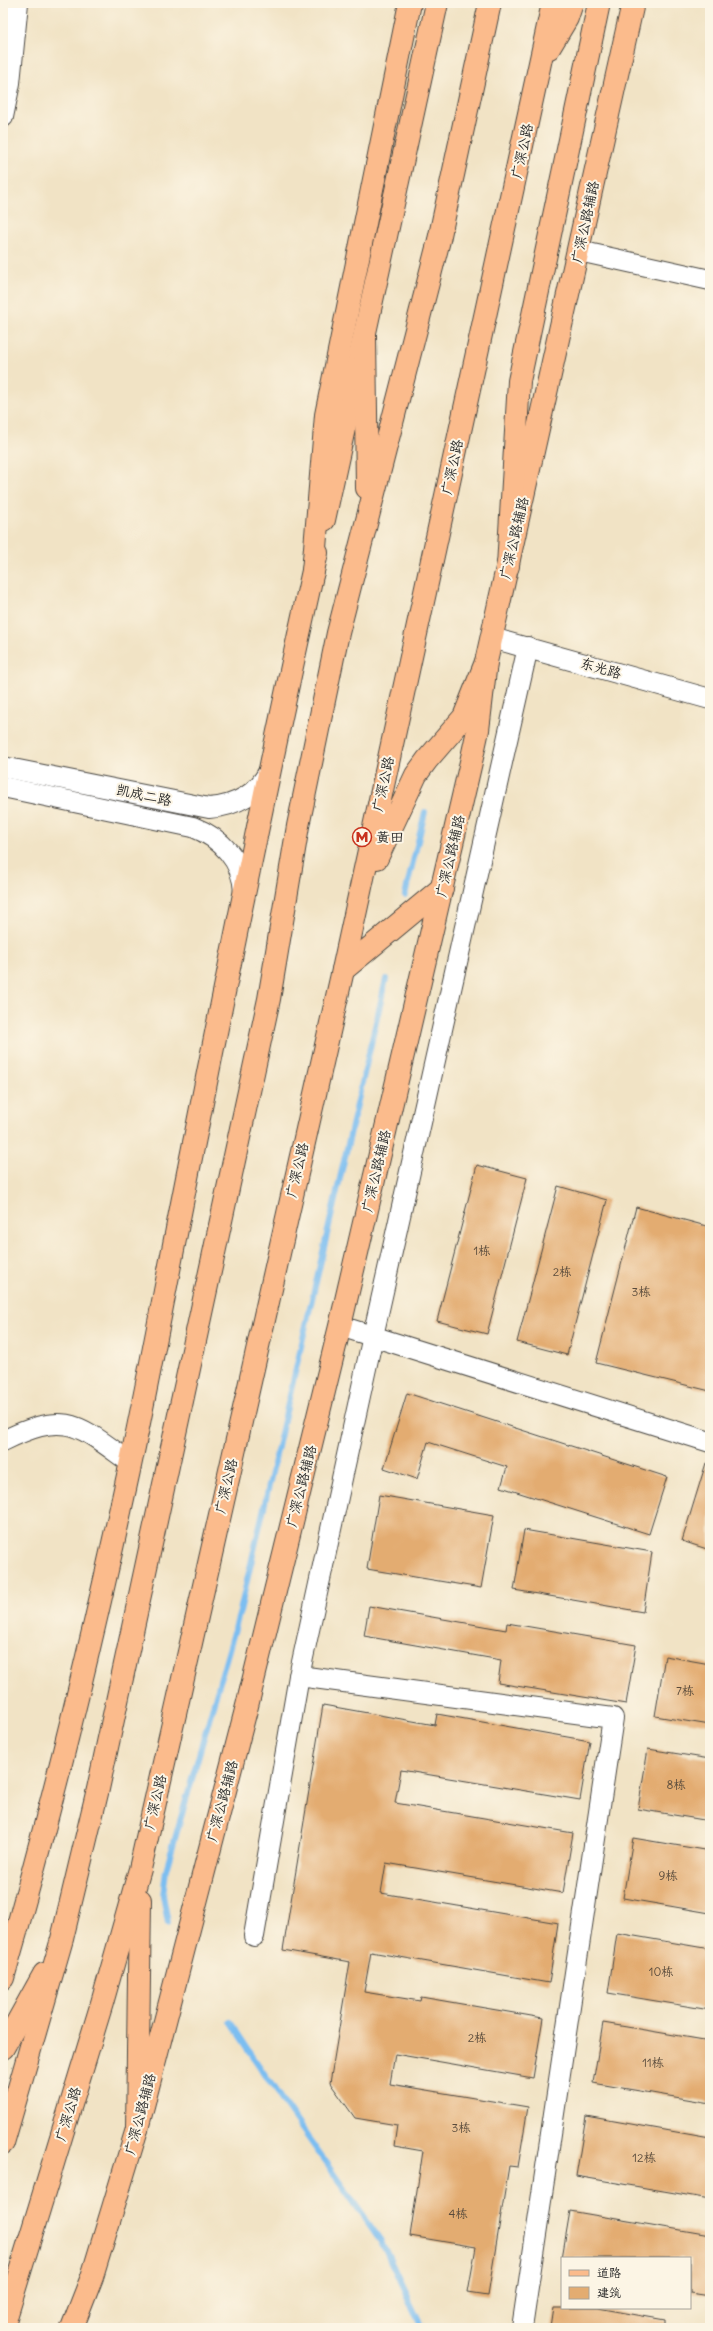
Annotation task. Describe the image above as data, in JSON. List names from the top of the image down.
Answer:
{
  "streets": {
    "main road": ["广深公路", "广深公路辅路"],
    "street": ["东光路", "凯成二路"]
  },
  "crossings": [
    ["广深公路辅路", "东光路"]
  ],
  "places": {
    "metro station": ["黄田"]
  },
  "house_numbers": [
    "1栋",
    "2栋",
    "3栋",
    "7栋",
    "8栋",
    "9栋",
    "10栋",
    "2栋",
    "11栋",
    "3栋",
    "12栋",
    "4栋"
  ],
  "legend": ["道路", "建筑"]
}
